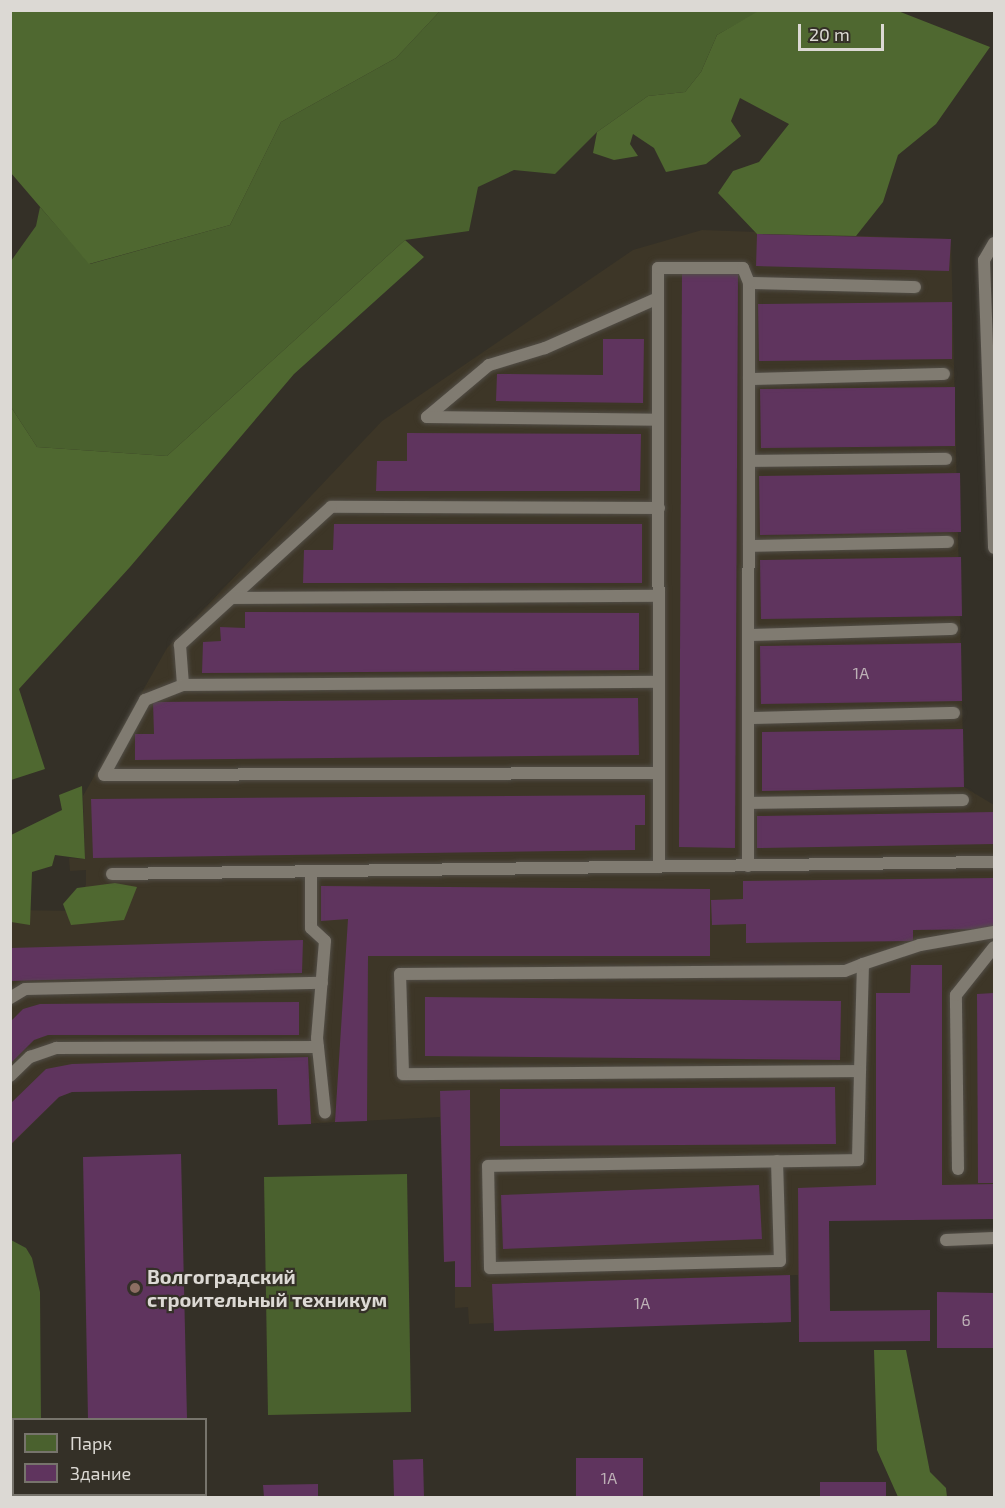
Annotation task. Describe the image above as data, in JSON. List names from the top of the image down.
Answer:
{
  "places": ["Волгоградский строительный техникум"],
  "house_numbers": [
    "1А",
    "1А",
    "6",
    "1А"
  ],
  "legend": ["Парк", "Здание"],
  "scale_bar": "20 m"
}
